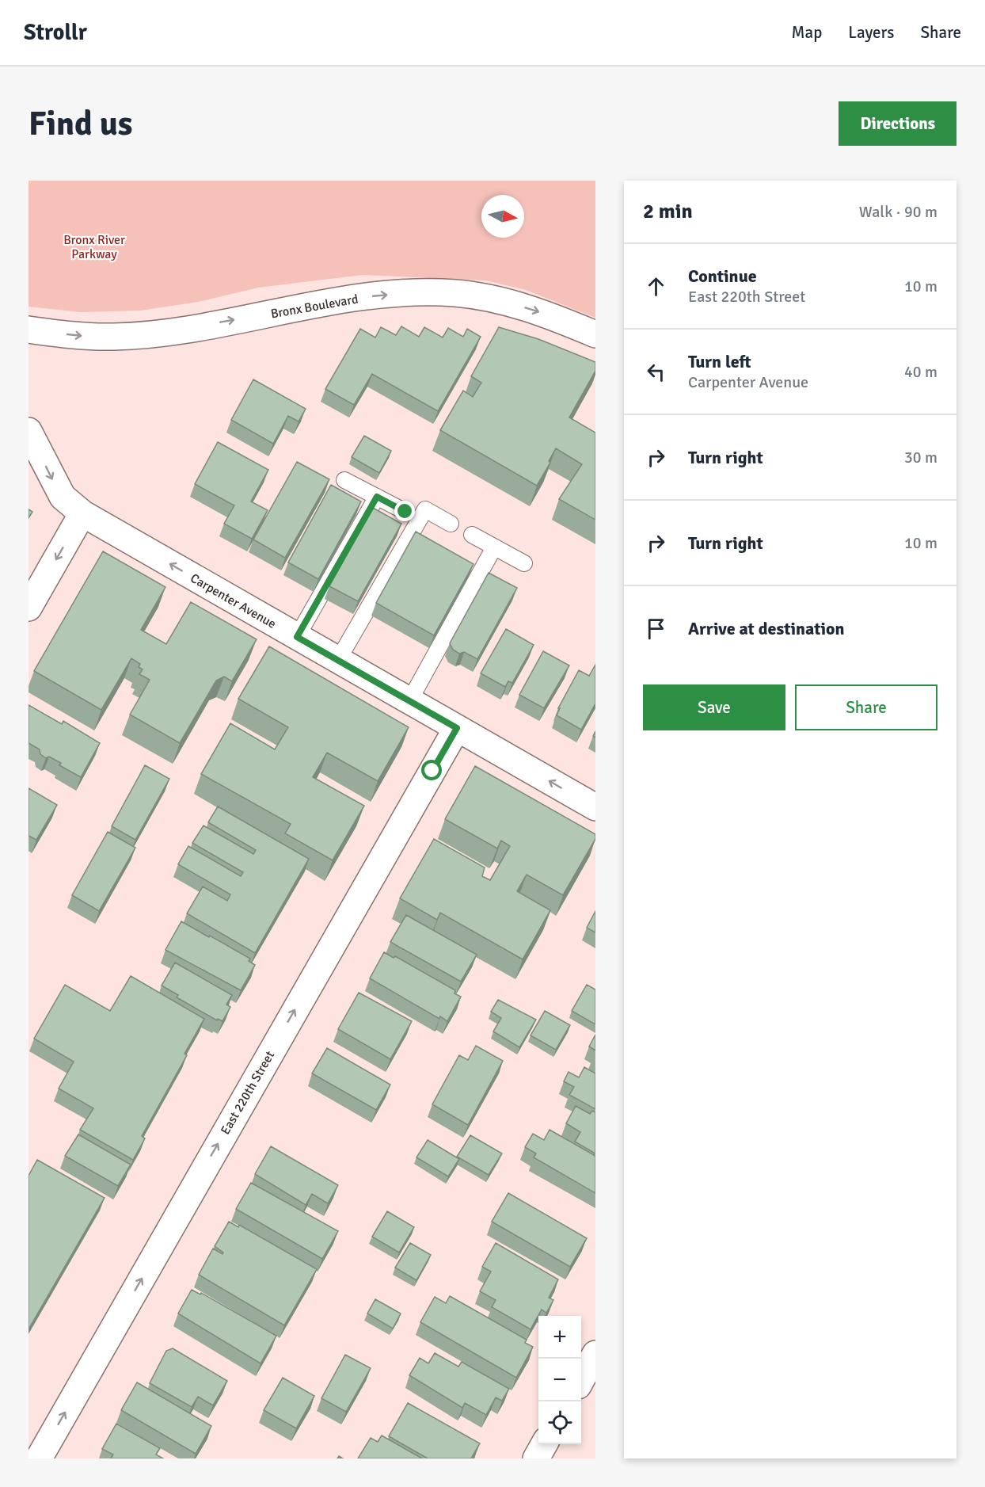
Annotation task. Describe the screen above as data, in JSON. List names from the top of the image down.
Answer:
{
  "streets": {
    "street": ["Bronx Boulevard", "Carpenter Avenue", "East 220th Street"]
  },
  "crossings": [
    ["Carpenter Avenue", "East 220th Street"]
  ],
  "one_way": ["Bronx Boulevard", "East 220th Street"],
  "parks": ["Bronx River Parkway"],
  "north": "right",
  "page": {
    "header": "Strollr",
    "nav": ["Map", "Layers", "Share"],
    "buttons": [
      "Directions",
      ["Save", "Share"]
    ],
    "title": "Find us",
    "heading": ["2 min", "Walk · 90 m"],
    "list": [
      ["Continue", "East 220th Street", "10 m"],
      ["Turn left", "Carpenter Avenue", "40 m"],
      ["Turn right", "30 m"],
      ["Turn right", "10 m"],
      "Arrive at destination"
    ],
    "map_buttons": ["+", "−"]
  }
}
